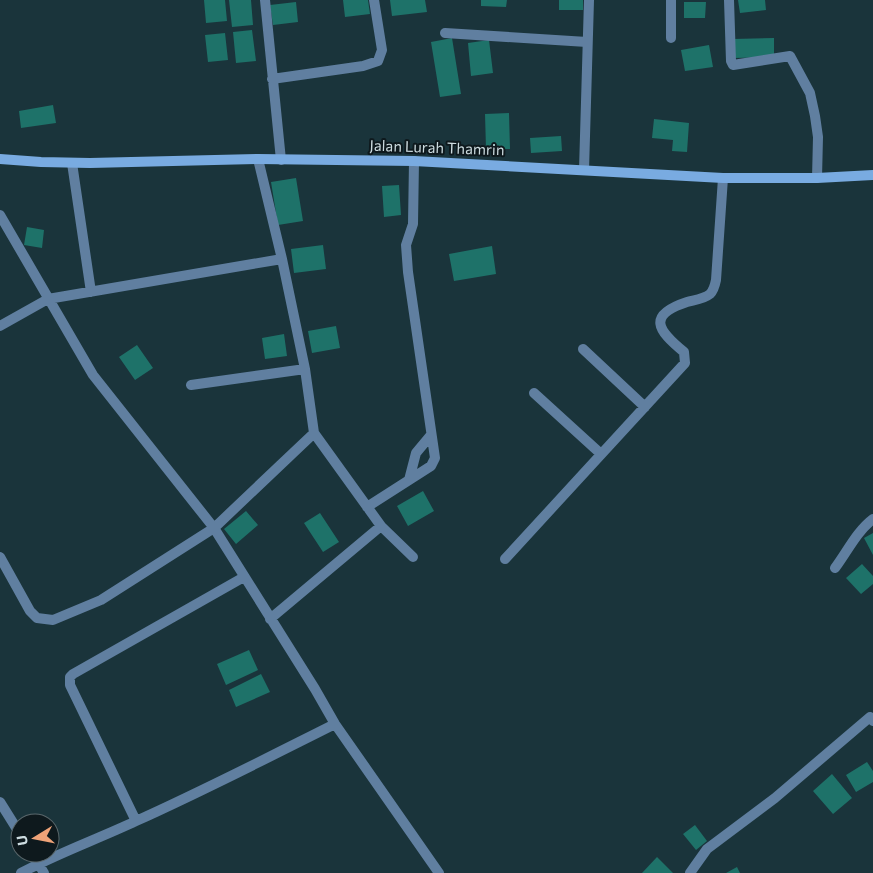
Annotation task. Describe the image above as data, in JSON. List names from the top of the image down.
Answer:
{
  "streets": {
    "street": ["Jalan Lurah Thamrin"]
  },
  "north": "left"
}
